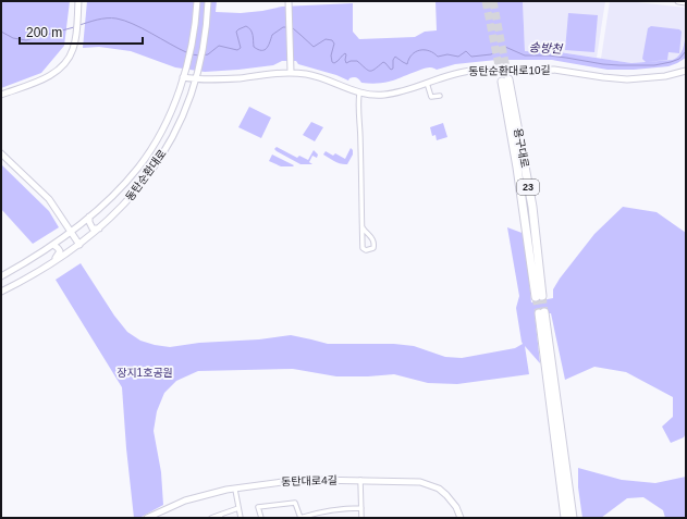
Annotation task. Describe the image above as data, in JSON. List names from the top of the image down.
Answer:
{
  "streets": {
    "highway": ["용구대로", "23"],
    "street": ["동탄순환대로10길", "동탄순환대로", "동탄대로4길"]
  },
  "crossings": [
    ["동탄순환대로10길", "동탄순환대로"]
  ],
  "water": ["송방천"],
  "parks": ["장지1호공원"],
  "scale_bar": "200 m"
}
